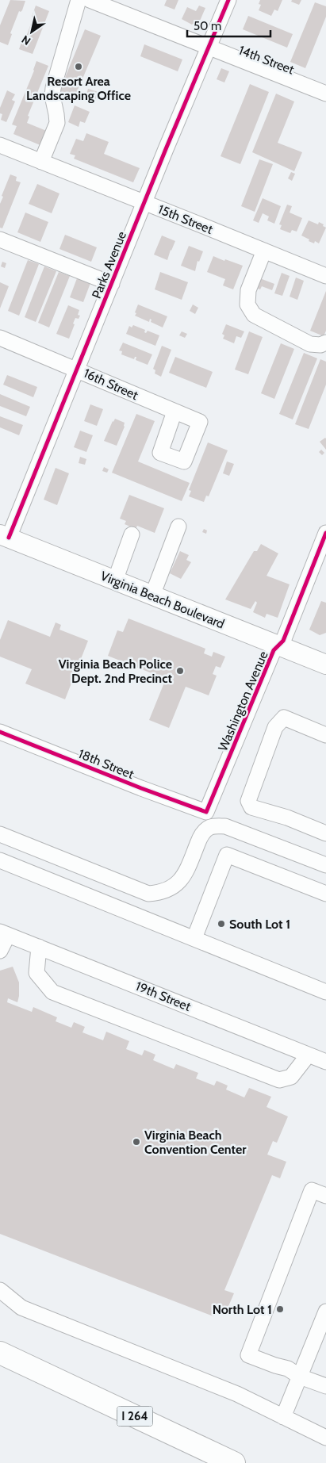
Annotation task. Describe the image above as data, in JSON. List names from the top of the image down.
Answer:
{
  "streets": {
    "highway": ["I 264"],
    "main road": ["Virginia Beach Boulevard"],
    "street": [
      "14th Street",
      "15th Street",
      "Parks Avenue",
      "16th Street",
      "Washington Avenue",
      "18th Street",
      "19th Street"
    ]
  },
  "crossings": [
    ["14th Street", "Parks Avenue"],
    ["15th Street", "Parks Avenue"],
    ["Parks Avenue", "16th Street"],
    ["Parks Avenue", "Virginia Beach Boulevard"],
    ["Virginia Beach Boulevard", "Washington Avenue"],
    ["Washington Avenue", "18th Street"]
  ],
  "places": [
    "Resort Area Landscaping Office",
    "Virginia Beach Police Dept. 2nd Precinct",
    "South Lot 1",
    "Virginia Beach Convention Center",
    "North Lot 1"
  ],
  "scale_bar": "50 m",
  "north": "bottom left"
}
